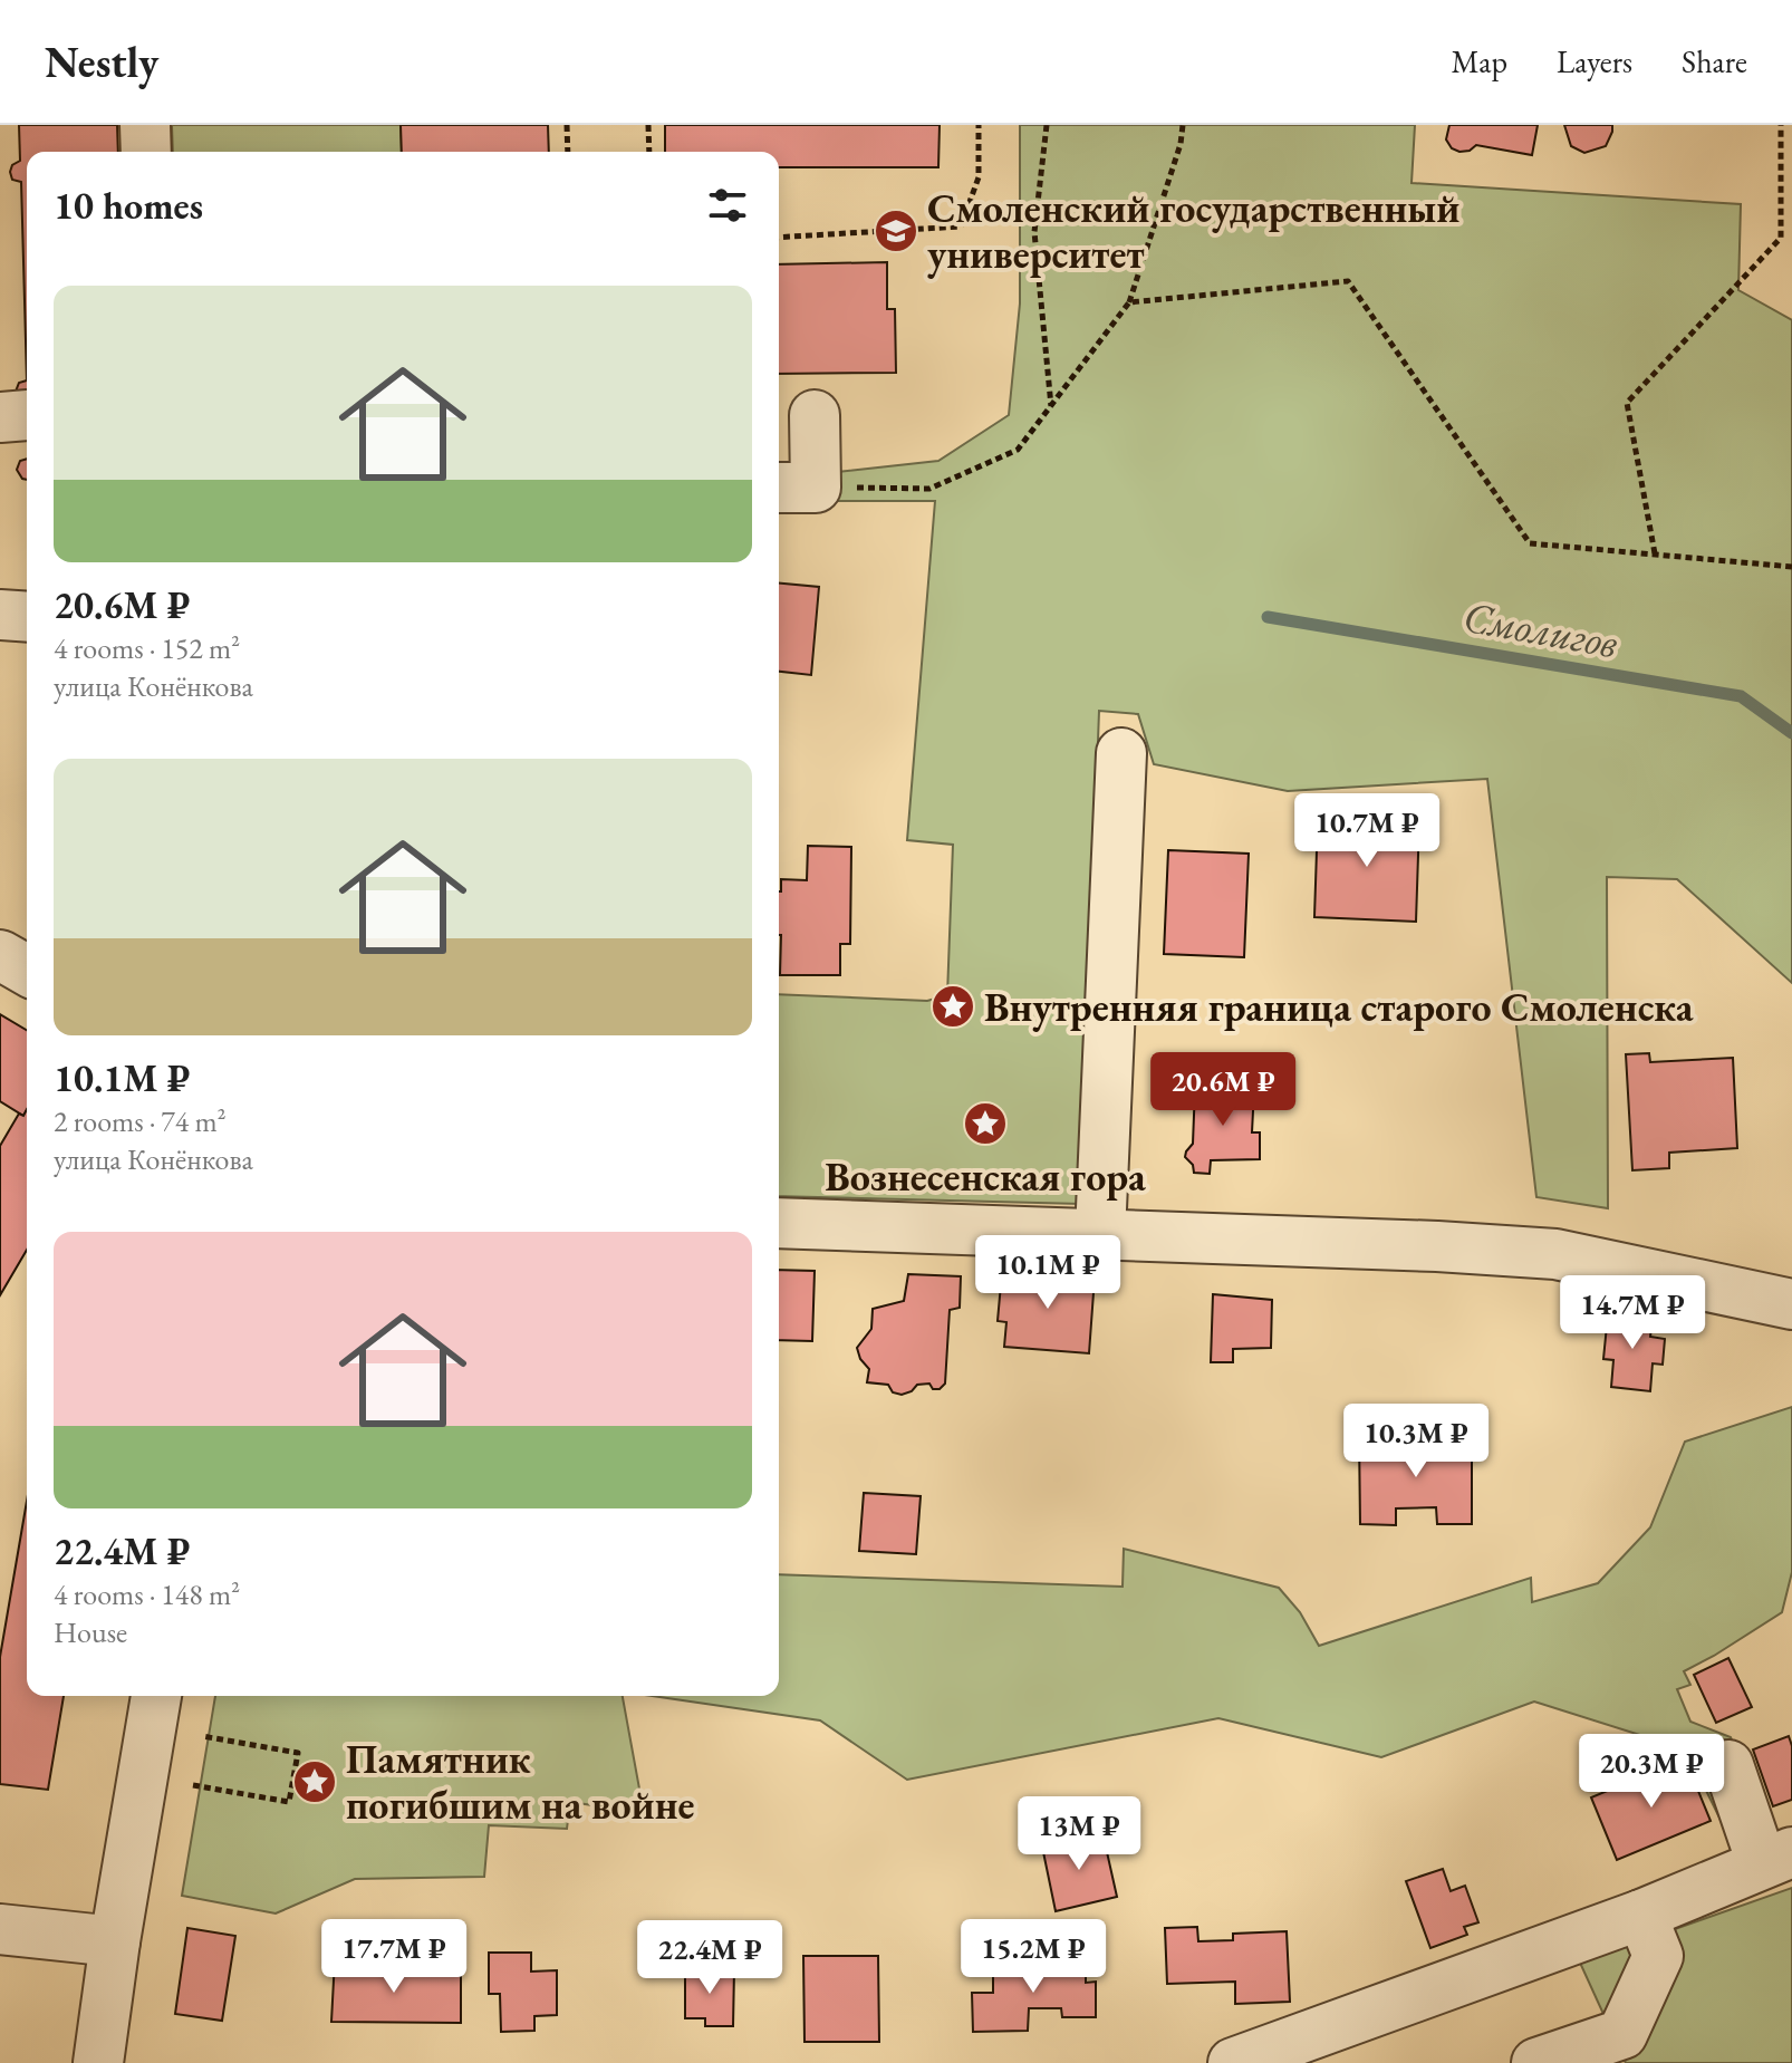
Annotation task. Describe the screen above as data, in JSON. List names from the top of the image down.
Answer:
{
  "water": ["Смолигов"],
  "places": {
    "school or university": ["Смоленский государственный университет"],
    "place": ["Внутренняя граница старого Смоленска", "Вознесенская гора", "Памятник погибшим на войне"]
  },
  "page": {
    "header": "Nestly",
    "nav": ["Map", "Layers", "Share"],
    "heading": "10 homes",
    "list": [
      {
        "name": "20.6M ₽",
        "note": "4 rooms · 152 m² · улица Конёнкова"
      },
      {
        "name": "10.1M ₽",
        "note": "2 rooms · 74 m² · улица Конёнкова"
      },
      {
        "name": "22.4M ₽",
        "note": "4 rooms · 148 m² · House"
      }
    ],
    "price": [
      "10.7M ₽",
      "20.6M ₽",
      "10.1M ₽",
      "14.7M ₽",
      "10.3M ₽",
      "20.3M ₽",
      "13M ₽",
      "17.7M ₽",
      "15.2M ₽",
      "22.4M ₽"
    ]
  }
}
